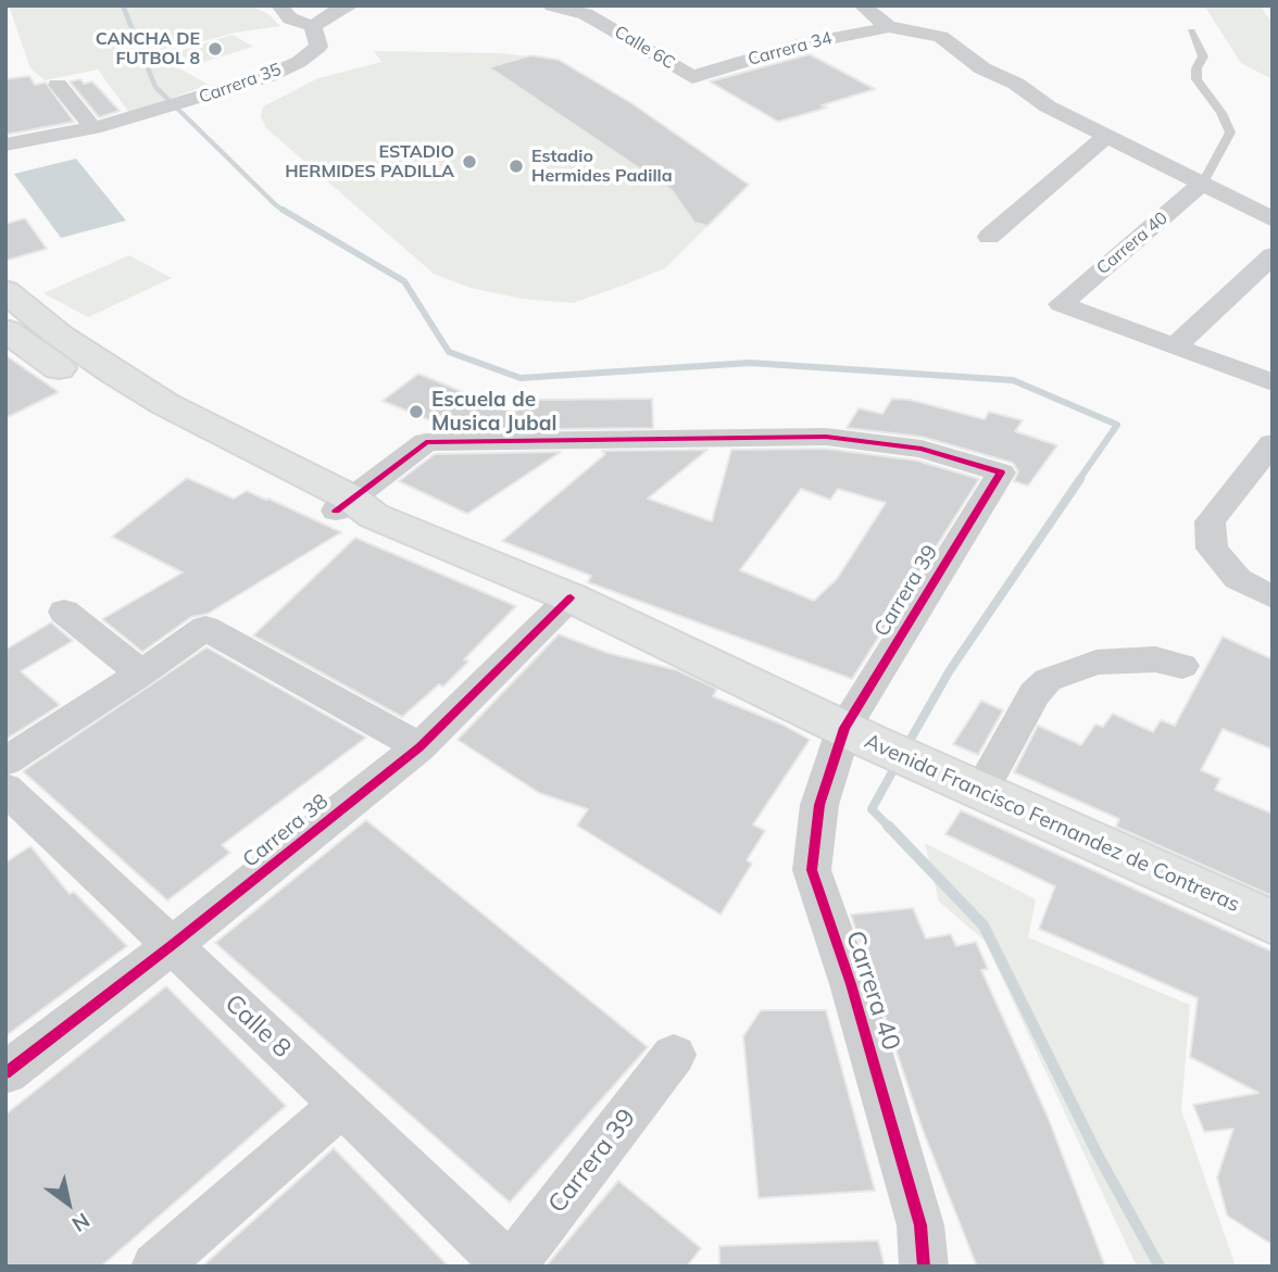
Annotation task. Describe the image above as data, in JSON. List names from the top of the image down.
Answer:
{
  "streets": {
    "main road": ["Avenida Francisco Fernandez de Contreras"],
    "street": [
      "Calle 6C",
      "Carrera 34",
      "Carrera 40",
      "Carrera 39",
      "Carrera 38",
      "Calle 8"
    ]
  },
  "crossings": [
    ["Calle 6C", "Carrera 34"],
    ["Carrera 40", "Carrera 39"],
    ["Carrera 40", "Avenida Francisco Fernandez de Contreras"],
    ["Carrera 39", "Avenida Francisco Fernandez de Contreras"],
    ["Carrera 39", "Calle 8"],
    ["Avenida Francisco Fernandez de Contreras", "Carrera 38"],
    ["Carrera 38", "Calle 8"]
  ],
  "places": [
    "CANCHA DE FUTBOL 8",
    "ESTADIO HERMIDES PADILLA",
    "Estadio Hermides Padilla",
    "Escuela de Musica Jubal"
  ],
  "north": "bottom right"
}
